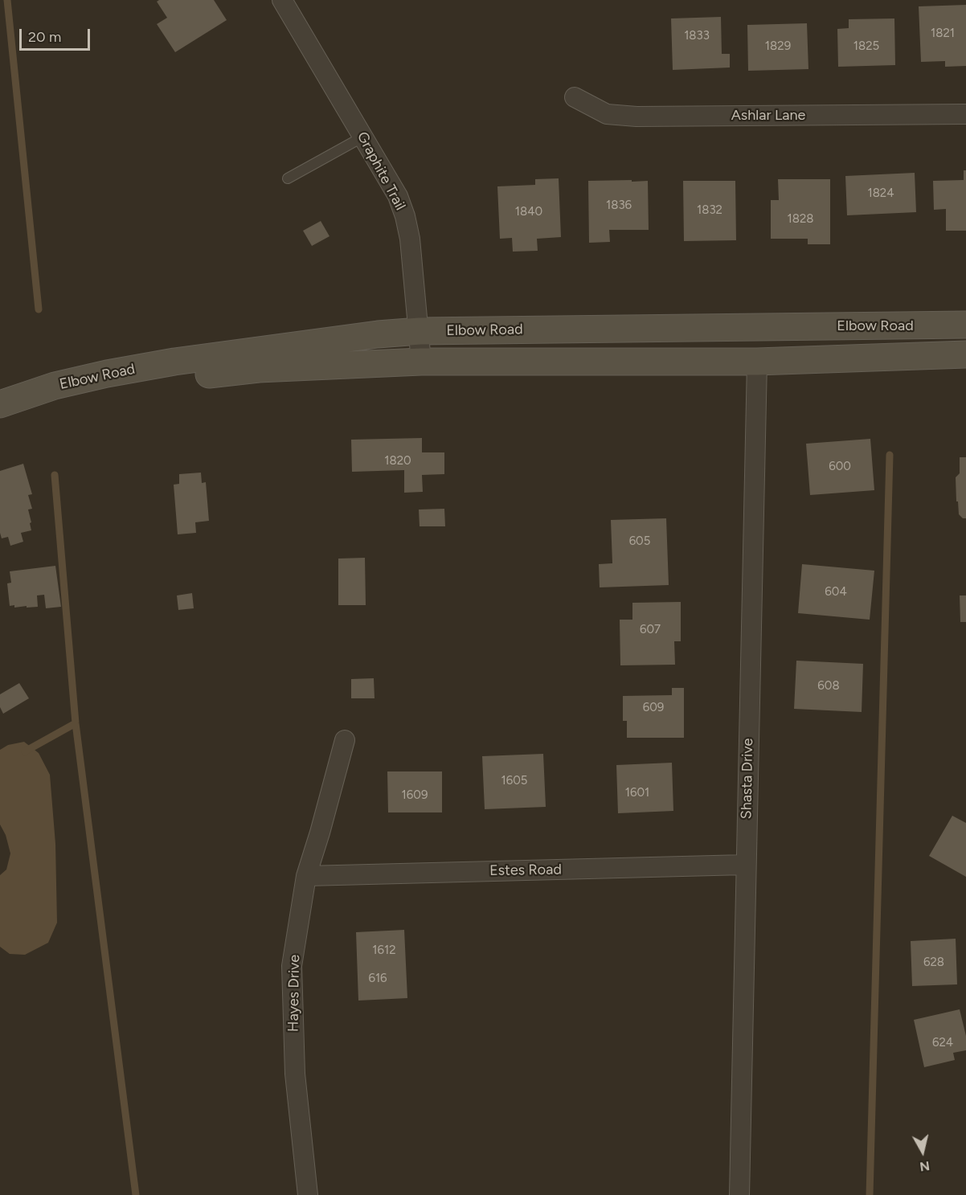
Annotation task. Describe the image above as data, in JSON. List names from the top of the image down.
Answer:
{
  "streets": {
    "main road": ["Elbow Road"],
    "street": [
      "Ashlar Lane",
      "Graphite Trail",
      "Shasta Drive",
      "Estes Road",
      "Hayes Drive"
    ]
  },
  "crossings": [
    ["Graphite Trail", "Elbow Road"],
    ["Elbow Road", "Shasta Drive"],
    ["Shasta Drive", "Estes Road"],
    ["Estes Road", "Hayes Drive"]
  ],
  "house_numbers": [
    "1821",
    "1833",
    "1829",
    "1825",
    "1824",
    "1836",
    "1832",
    "1840",
    "1828",
    "1820",
    "600",
    "605",
    "604",
    "607",
    "608",
    "609",
    "1605",
    "1601",
    "1609",
    "1612",
    "628",
    "616",
    "624"
  ],
  "scale_bar": "20 m",
  "north": "bottom"
}
